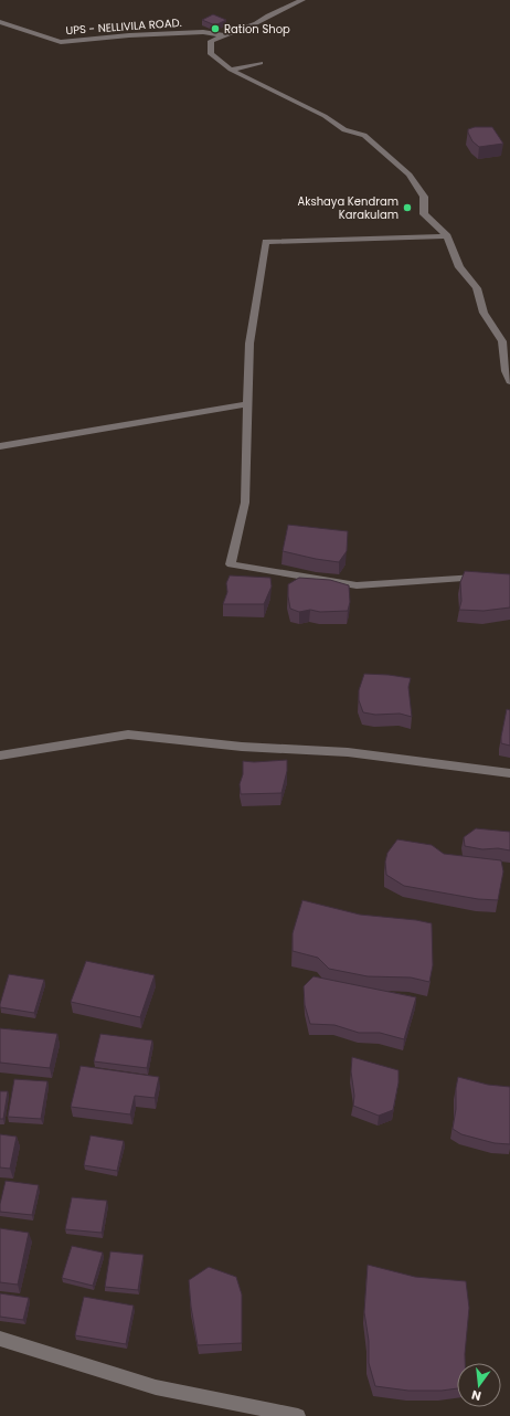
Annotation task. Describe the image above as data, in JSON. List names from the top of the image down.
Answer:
{
  "streets": {
    "street": ["UPS - NELLIVILA ROAD."]
  },
  "places": ["Ration Shop", "Akshaya Kendram Karakulam"],
  "north": "bottom"
}
